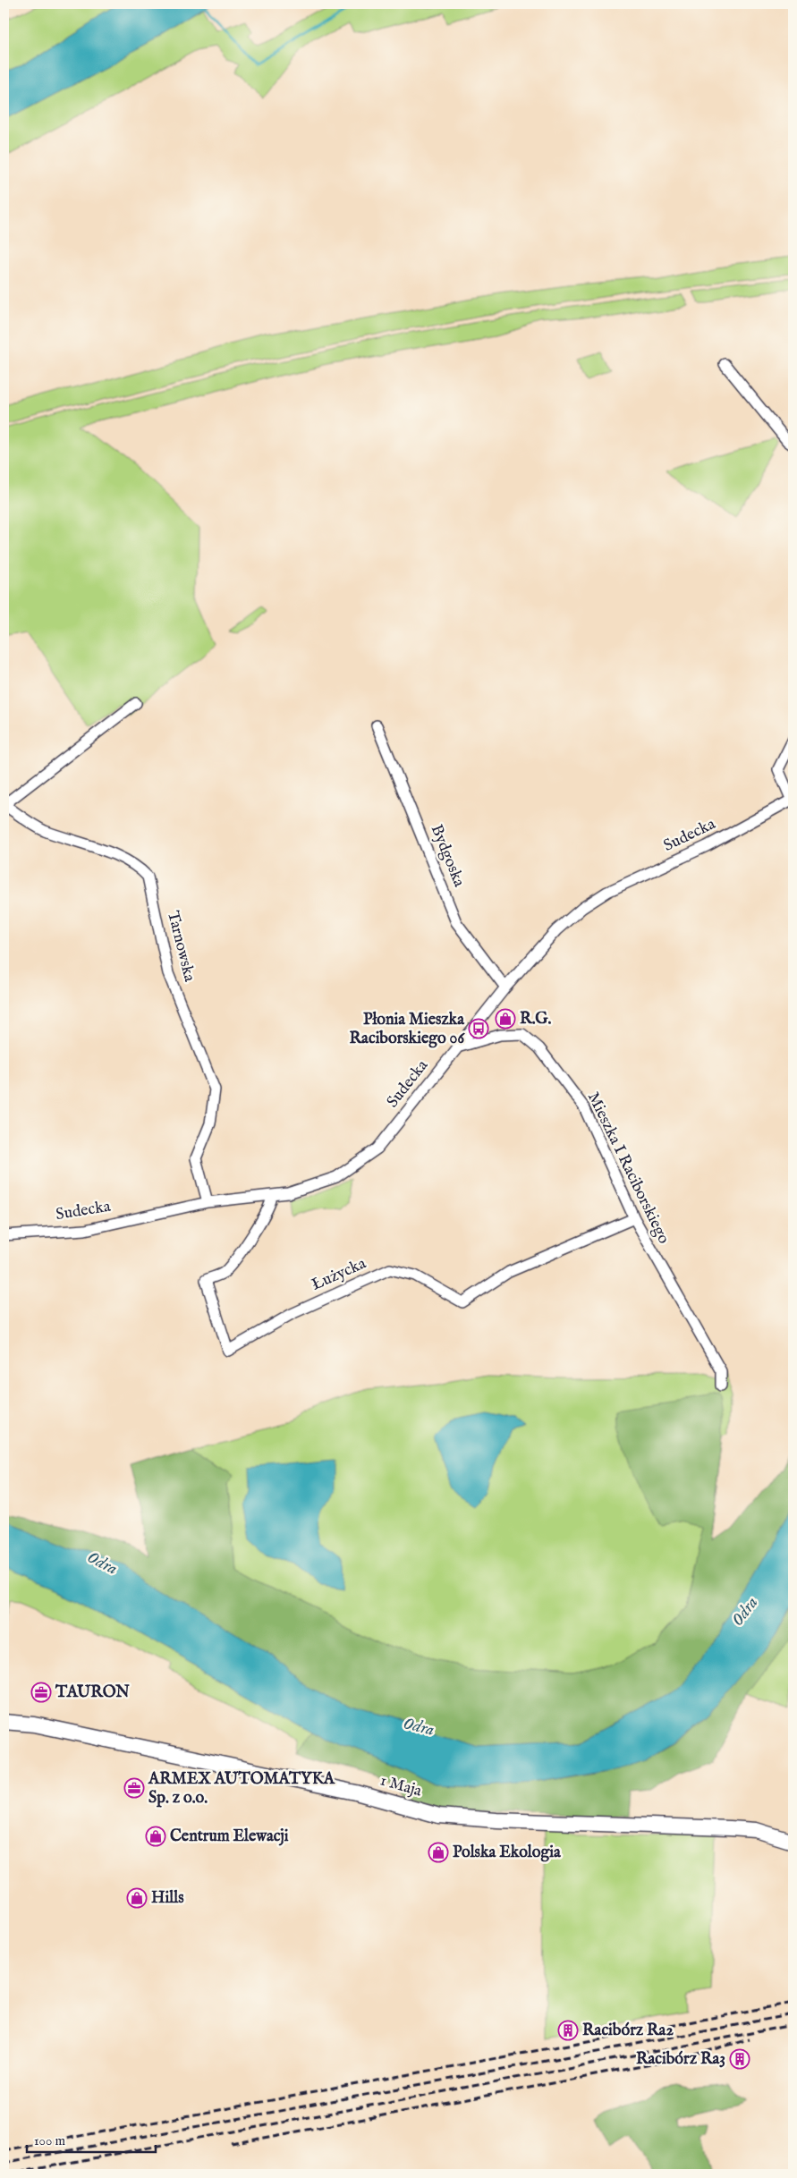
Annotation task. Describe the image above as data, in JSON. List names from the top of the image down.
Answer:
{
  "streets": {
    "street": [
      "Sudecka",
      "Bydgoska",
      "Tarnowska",
      "Mieszka I Raciborskiego",
      "Łużycka",
      "1 Maja"
    ]
  },
  "crossings": [
    ["Sudecka", "Bydgoska"],
    ["Sudecka", "Tarnowska"],
    ["Sudecka", "Mieszka I Raciborskiego"],
    ["Sudecka", "Łużycka"],
    ["Mieszka I Raciborskiego", "Łużycka"]
  ],
  "water": ["Odra"],
  "places": {
    "shop": [
      "R.G.",
      "Centrum Elewacji",
      "Polska Ekologia",
      "Hills"
    ],
    "bus stop": ["Płonia Mieszka Raciborskiego 06"],
    "office": ["TAURON", "ARMEX AUTOMATYKA Sp. z o.o."],
    "building": ["Racibórz Ra2", "Racibórz Ra3"]
  },
  "scale_bar": "100 m"
}
